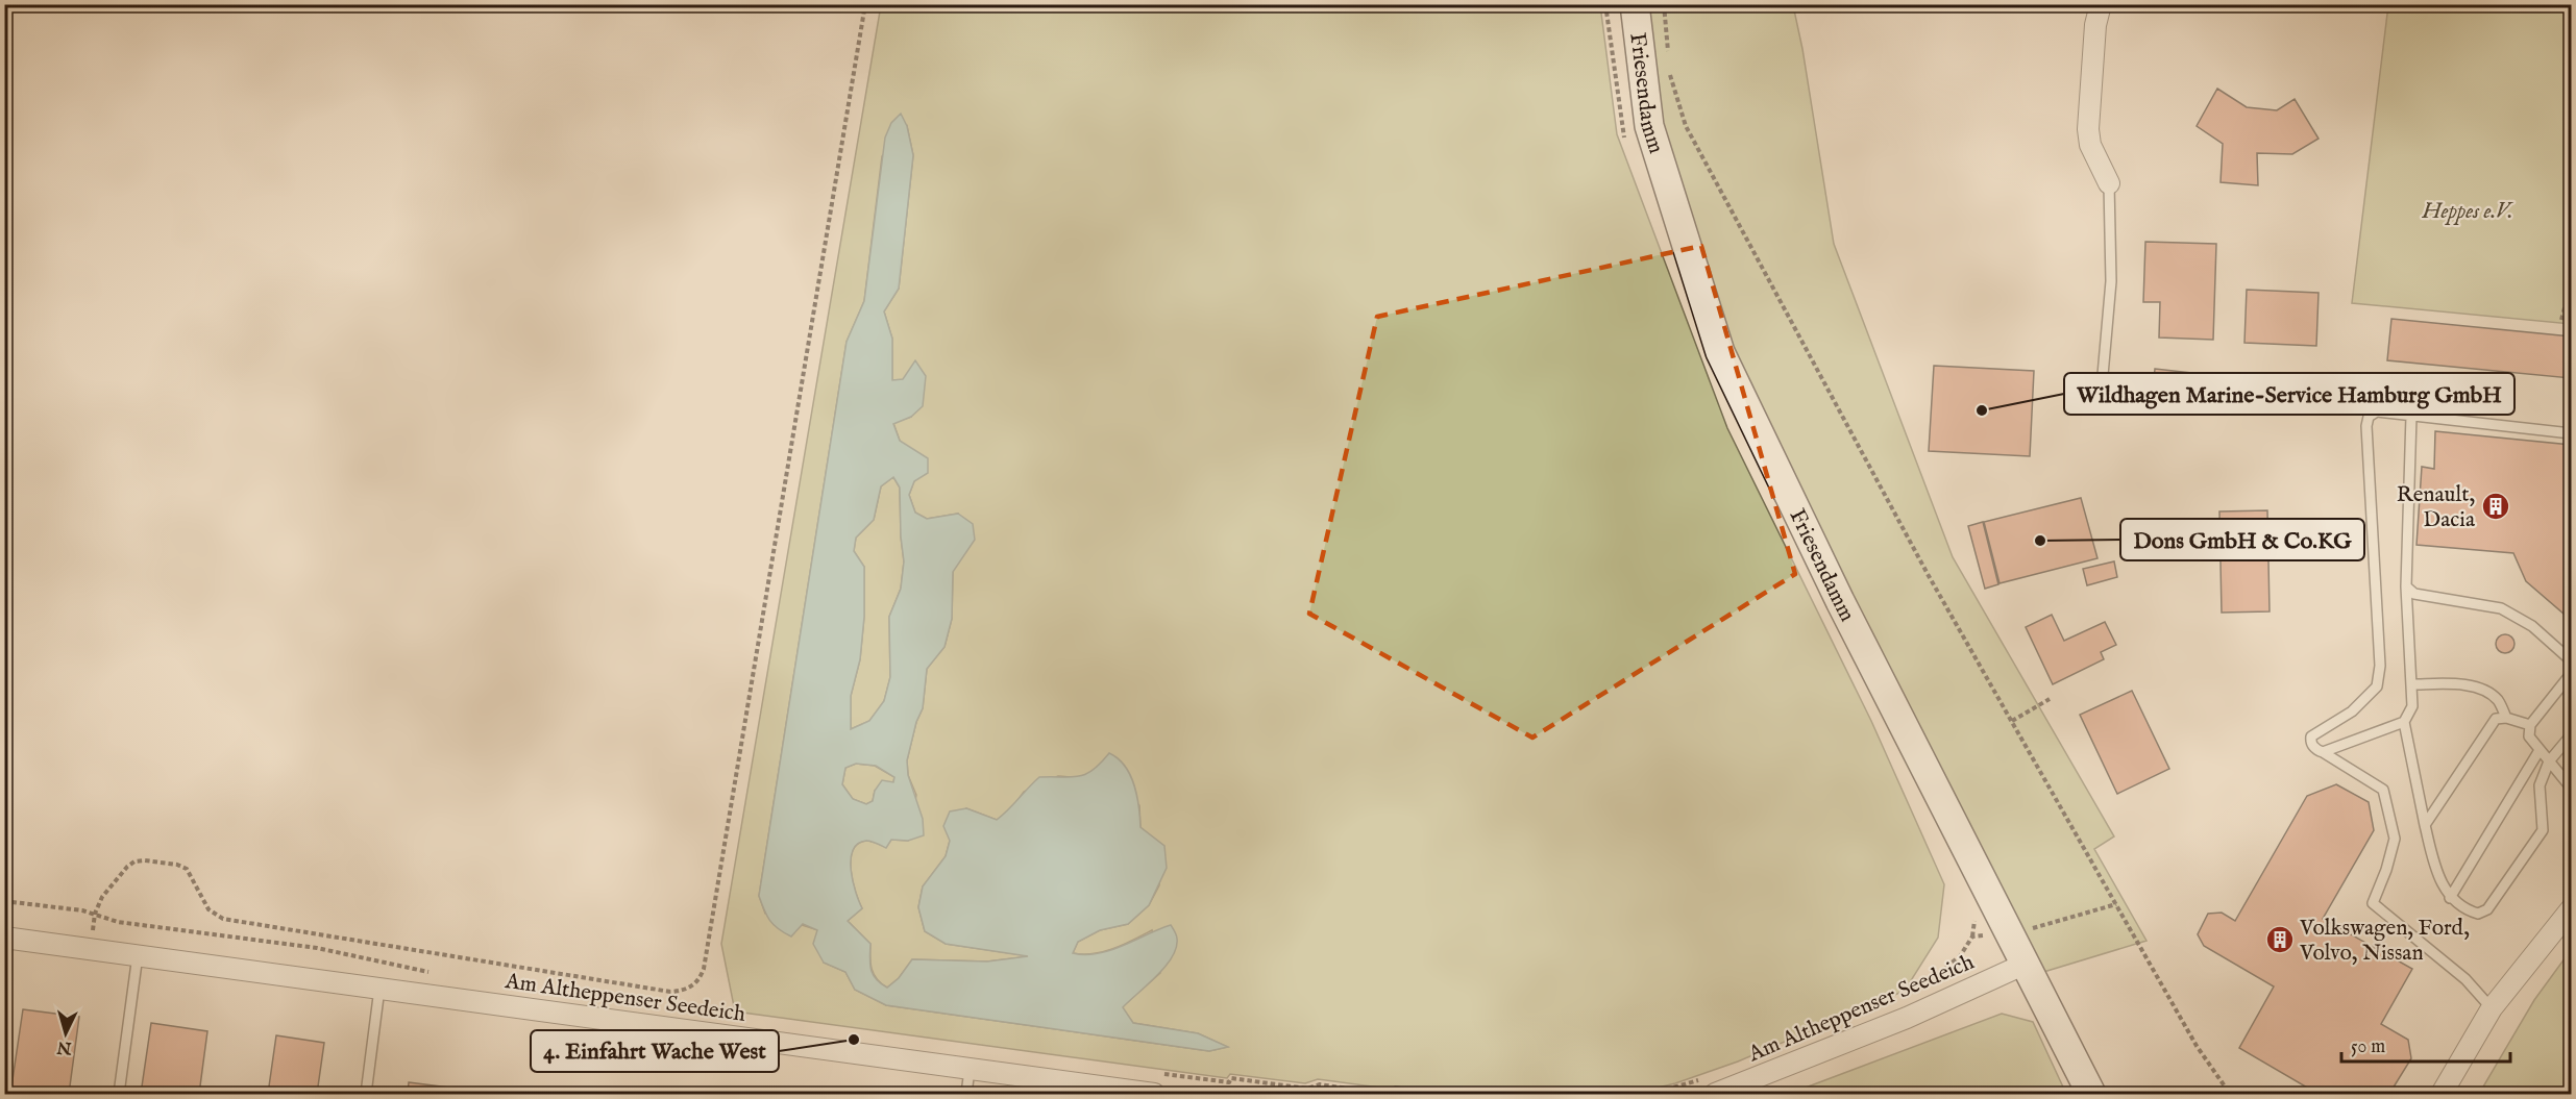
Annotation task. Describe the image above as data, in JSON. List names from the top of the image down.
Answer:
{
  "streets": {
    "main road": ["Friesendamm"],
    "street": ["Am Altheppenser Seedeich"]
  },
  "crossings": [
    ["Friesendamm", "Am Altheppenser Seedeich"]
  ],
  "parks": ["Heppes e.V."],
  "places": {
    "other": ["Wildhagen Marine-Service Hamburg GmbH", "Dons GmbH & Co.KG", "4. Einfahrt Wache West"],
    "building": ["Renault, Dacia", "Volkswagen, Ford, Volvo, Nissan"]
  },
  "scale_bar": "50 m",
  "north": "bottom"
}
